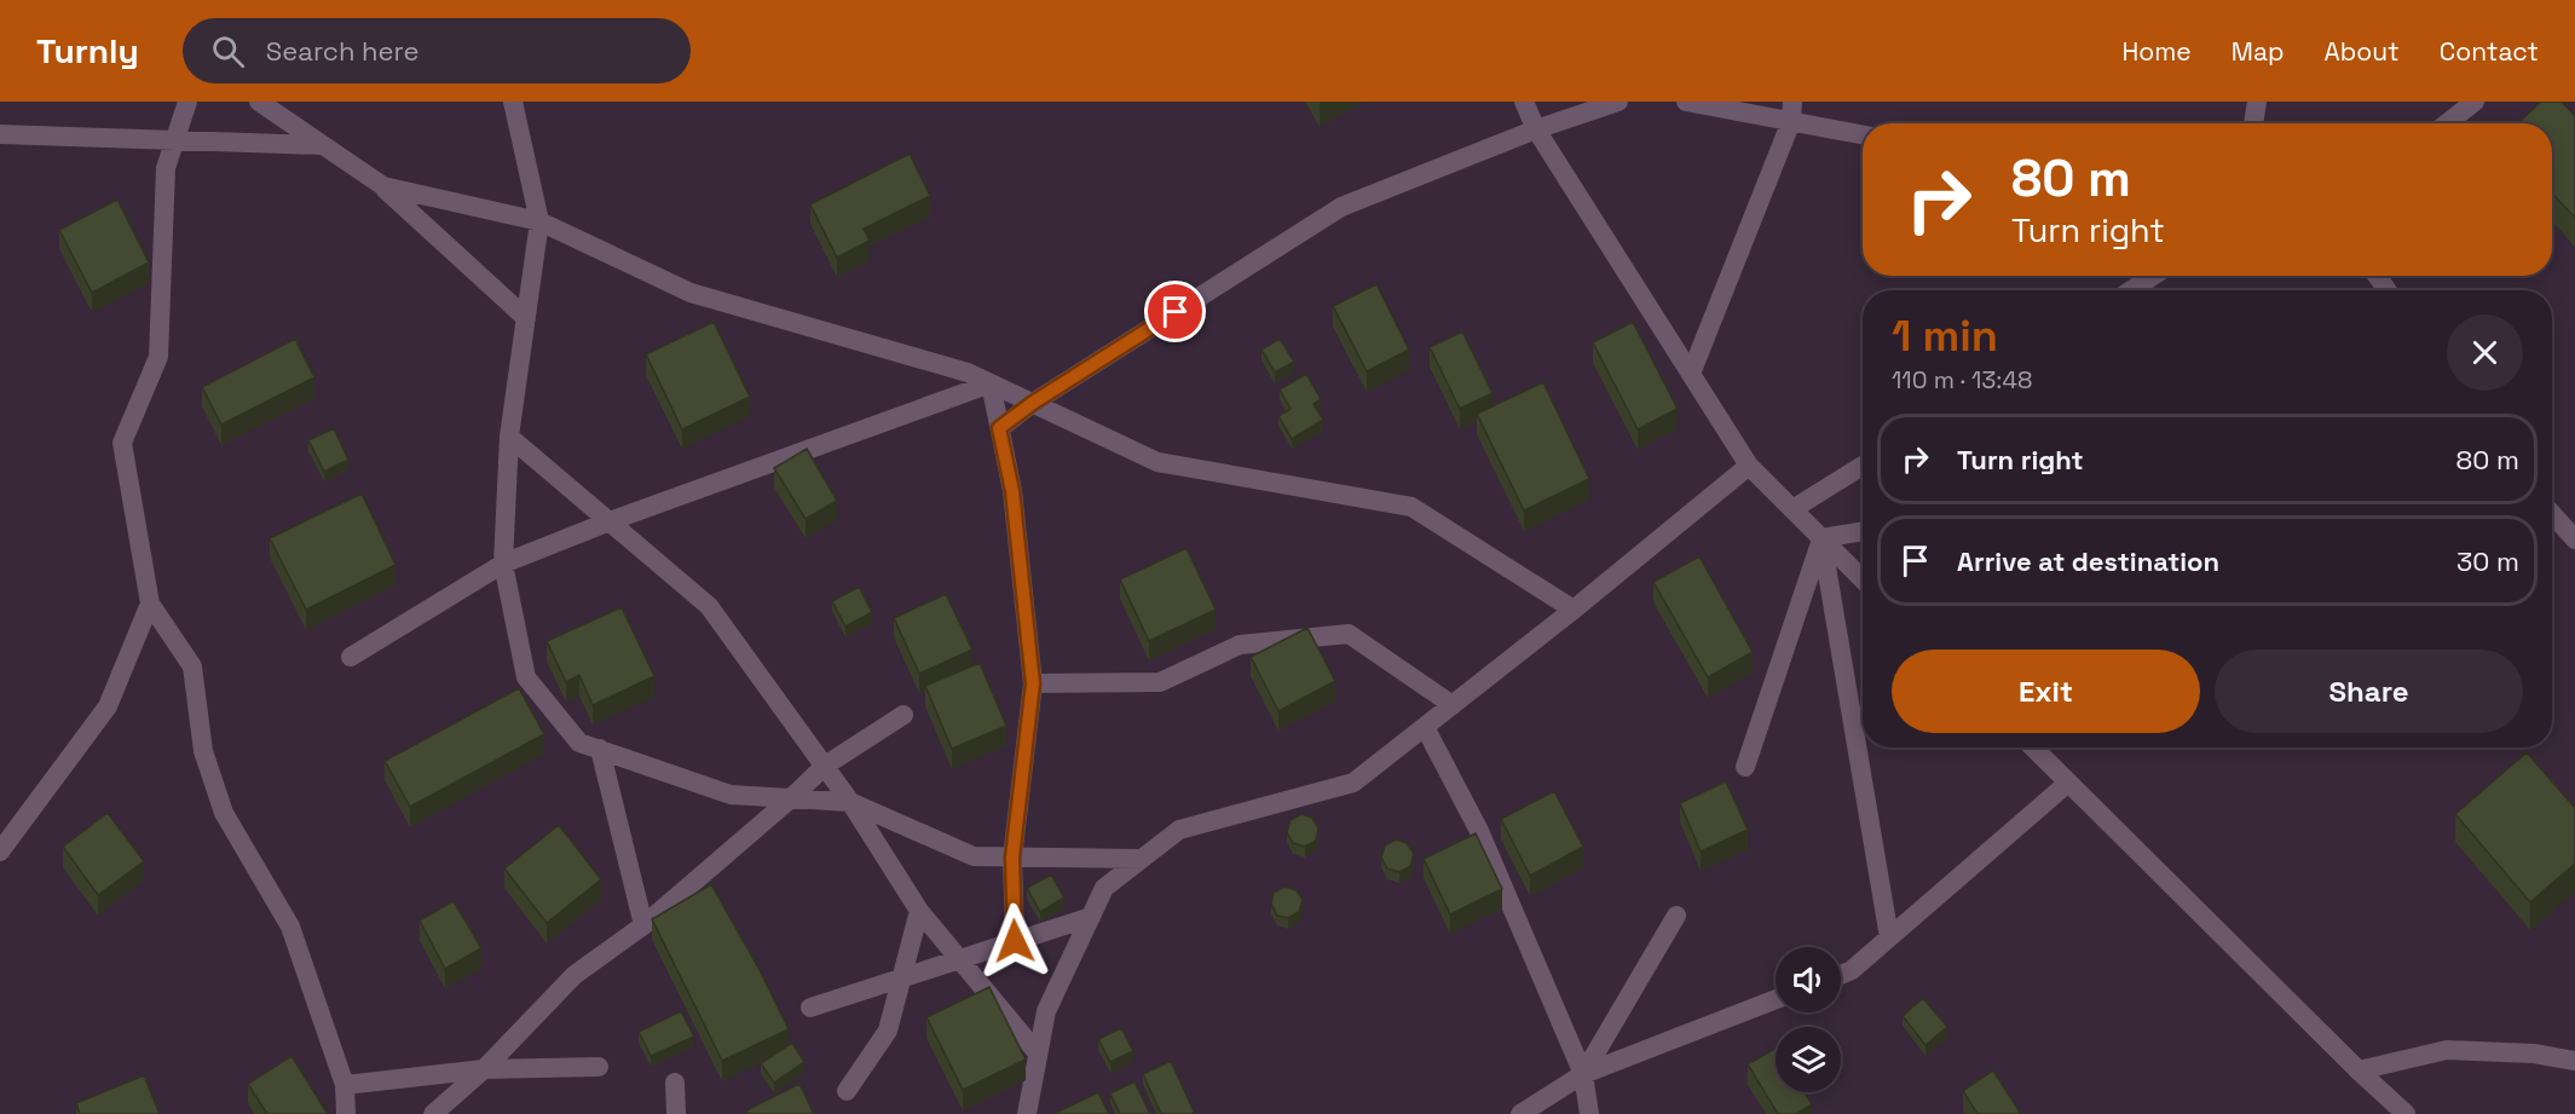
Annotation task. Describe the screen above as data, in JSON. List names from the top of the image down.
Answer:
{
  "page": {
    "header": "Turnly",
    "search": "Search here",
    "nav": [
      "Home",
      "Map",
      "About",
      "Contact"
    ],
    "turn": ["80 m", "Turn right"],
    "heading": ["1 min", "110 m · 13:48"],
    "list": [
      {
        "name": "Turn right",
        "value": "80 m"
      },
      {
        "name": "Arrive at destination",
        "value": "30 m"
      }
    ],
    "buttons": ["Exit", "Share"]
  }
}
